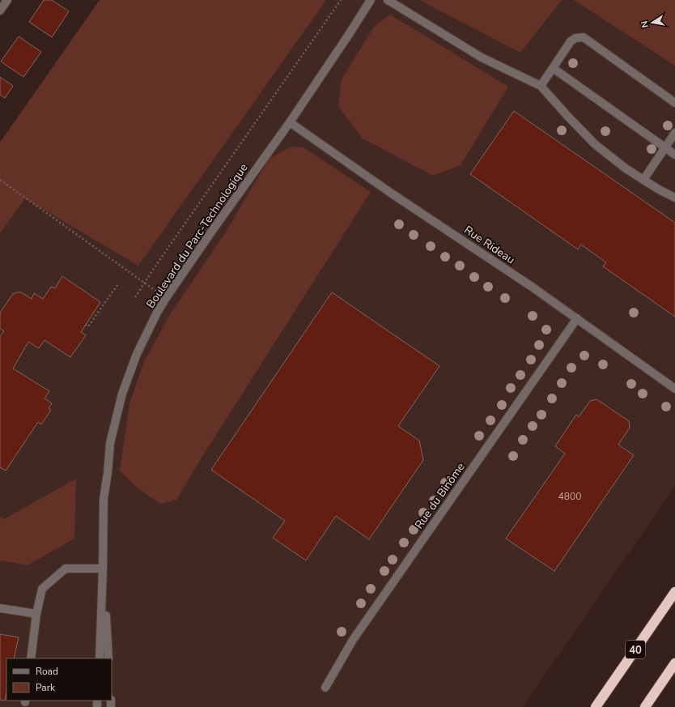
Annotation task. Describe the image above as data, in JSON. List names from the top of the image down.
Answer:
{
  "streets": {
    "highway": ["40"],
    "street": ["Boulevard du Parc-Technologique", "Rue Rideau", "Rue du Binôme"]
  },
  "crossings": [
    ["Boulevard du Parc-Technologique", "Rue Rideau"],
    ["Rue Rideau", "Rue du Binôme"]
  ],
  "house_numbers": ["4800"],
  "legend": ["Road", "Park"],
  "north": "left"
}
